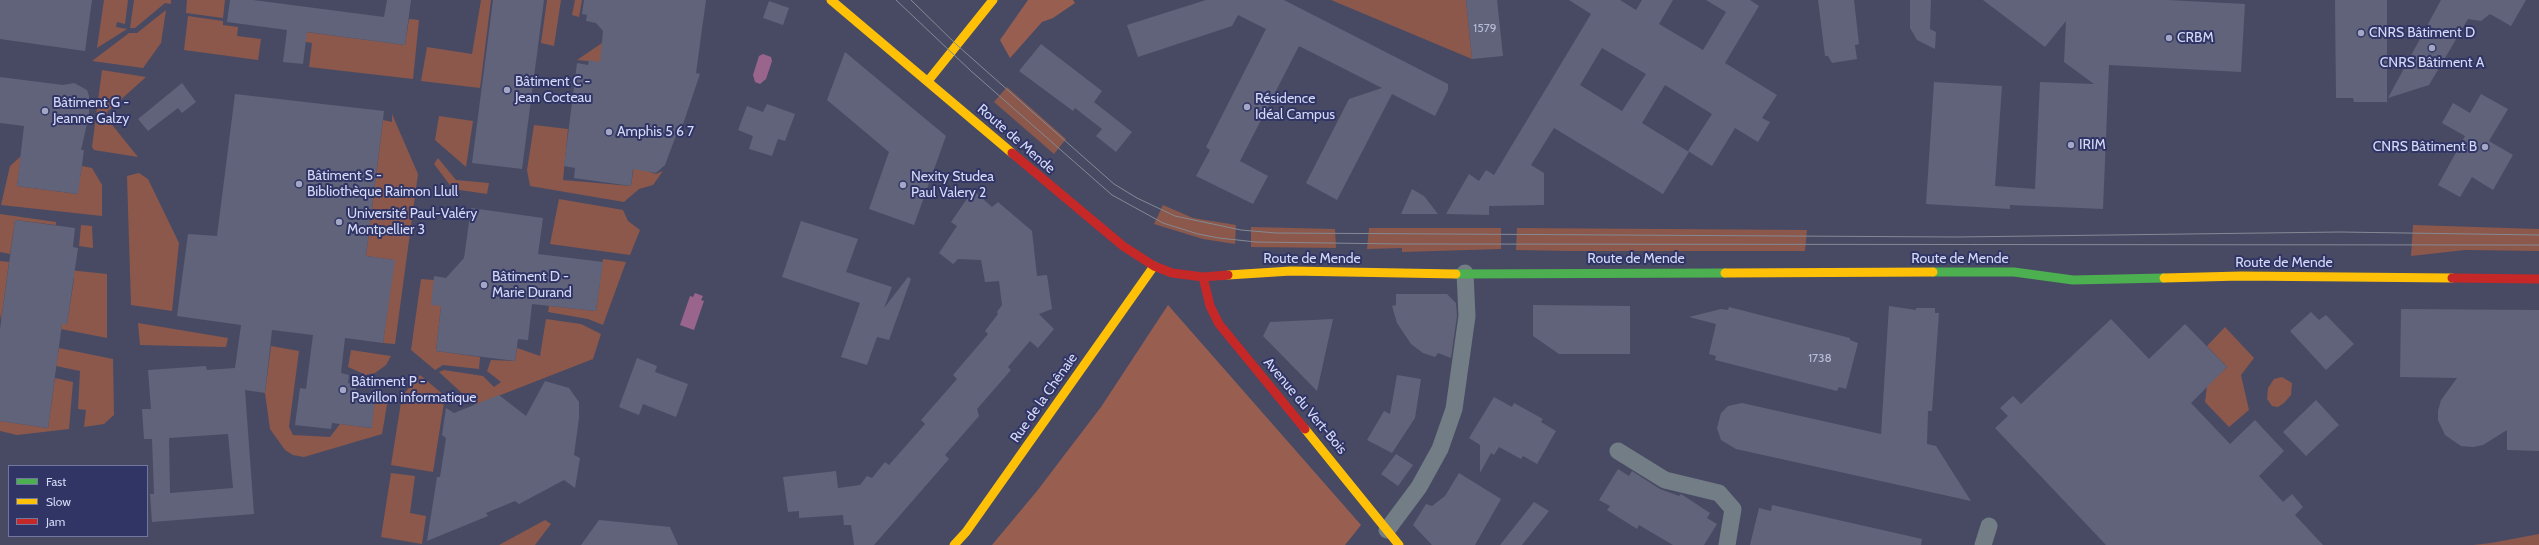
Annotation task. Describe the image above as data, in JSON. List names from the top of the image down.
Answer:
{
  "streets": {
    "main road": ["Route de Mende", "Rue de la Chênaie", "Avenue du Vert-Bois"]
  },
  "crossings": [
    ["Route de Mende", "Rue de la Chênaie"],
    ["Route de Mende", "Avenue du Vert-Bois"]
  ],
  "places": [
    "CNRS Bâtiment D",
    "CRBM",
    "CNRS Bâtiment A",
    "Bâtiment C - Jean Cocteau",
    "Résidence Idéal Campus",
    "Bâtiment G - Jeanne Galzy",
    "Amphis 5 6 7",
    "IRIM",
    "CNRS Bâtiment B",
    "Bâtiment S - Bibliothèque Raimon Llull",
    "Nexity Studea Paul Valery 2",
    "Université Paul-Valéry Montpellier 3",
    "Bâtiment D - Marie Durand",
    "Bâtiment P - Pavillon informatique"
  ],
  "house_numbers": ["1579", "1738"],
  "legend": ["Fast", "Slow", "Jam"]
}
